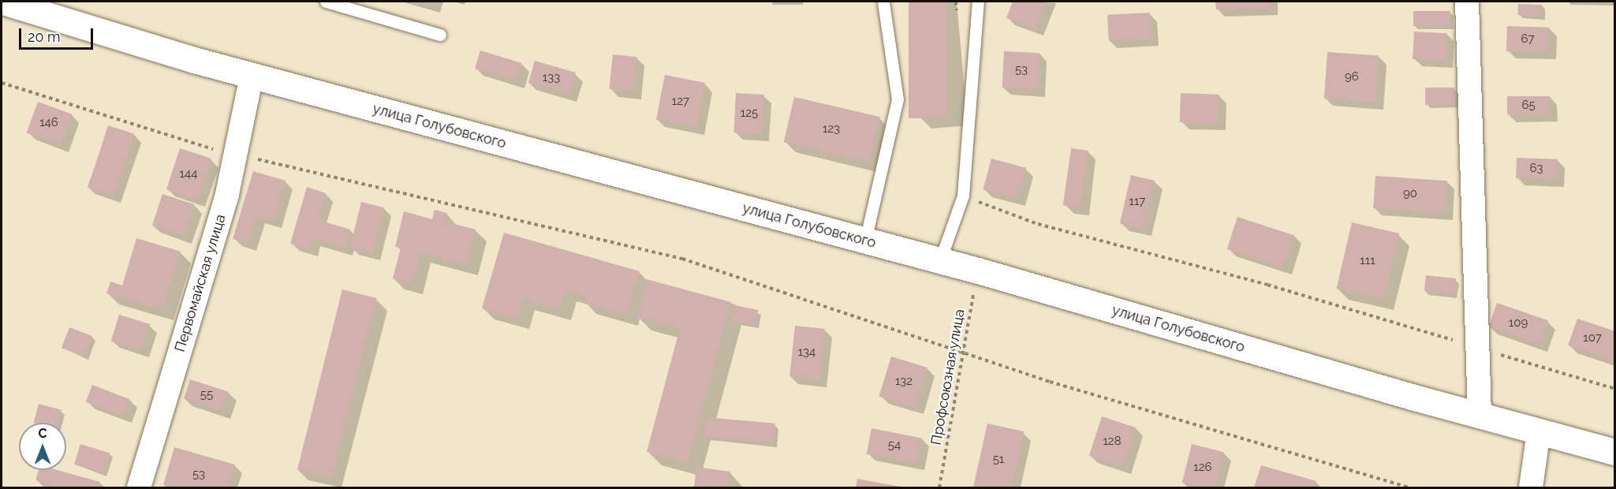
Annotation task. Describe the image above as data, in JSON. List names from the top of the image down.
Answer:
{
  "streets": {
    "street": ["улица Голубовского", "Первомайская улица"],
    "path": ["Профсоюзная улица"]
  },
  "crossings": [
    ["улица Голубовского", "Первомайская улица"],
    ["улица Голубовского", "Профсоюзная улица"]
  ],
  "house_numbers": [
    "67",
    "53",
    "96",
    "133",
    "127",
    "65",
    "125",
    "146",
    "123",
    "63",
    "144",
    "90",
    "117",
    "111",
    "109",
    "107",
    "134",
    "132",
    "55",
    "128",
    "54",
    "51",
    "126",
    "53"
  ],
  "scale_bar": "20 m",
  "north": "top"
}
